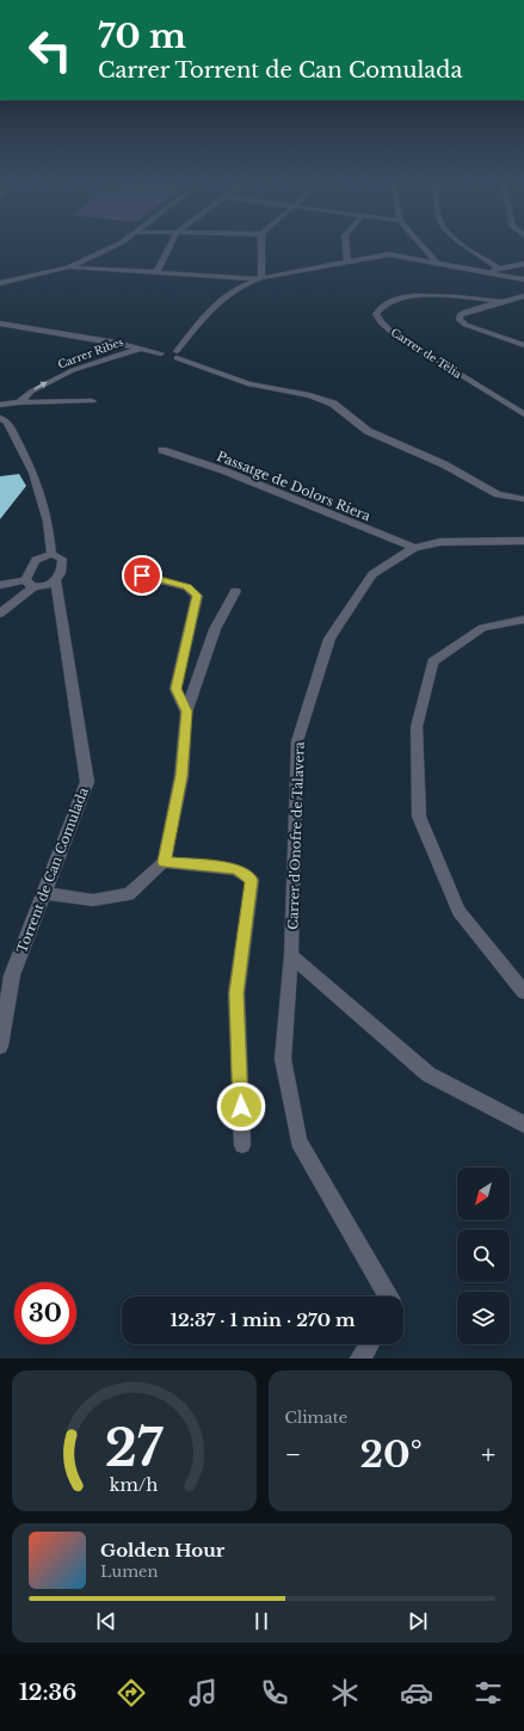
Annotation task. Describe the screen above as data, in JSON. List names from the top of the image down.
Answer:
{
  "streets": {
    "street": [
      "Carrer Ribes",
      "Carrer de Tèlia",
      "Passatge de Dolors Riera",
      "Carrer d'Onofre de Talavera",
      "Torrent de Can Comulada"
    ]
  },
  "crossings": [
    ["Passatge de Dolors Riera", "Carrer d'Onofre de Talavera"]
  ],
  "north": "bottom left",
  "page": {
    "turn": ["70 m", "Carrer Torrent de Can Comulada"],
    "limit": "30",
    "trip": "12:37 · 1 min · 270 m",
    "tile": "Climate",
    "heat": ["−", "20°", "+"],
    "song": ["Golden Hour", "Lumen"],
    "tabs": "12:36",
    "gauge": ["27", "km/h"]
  }
}
